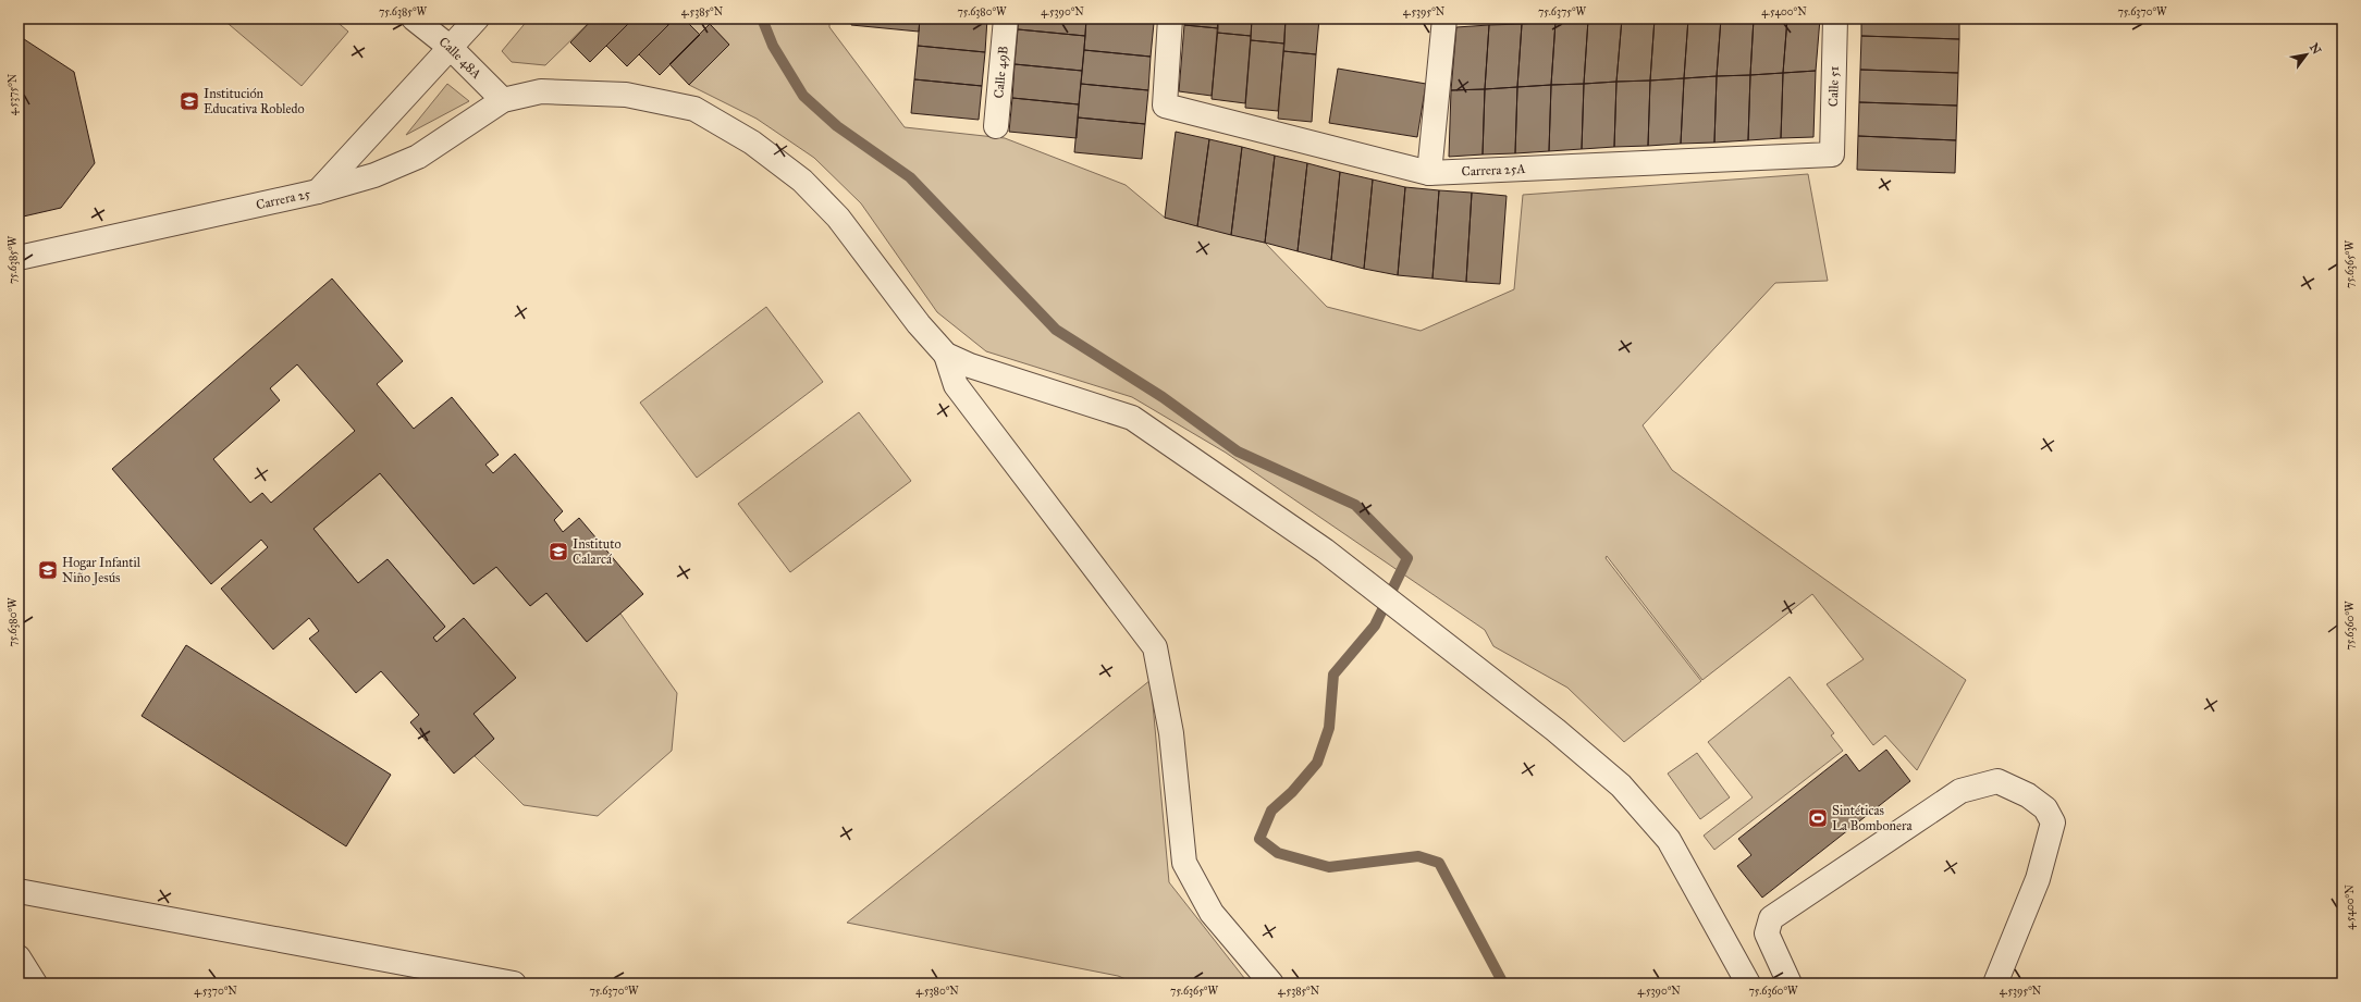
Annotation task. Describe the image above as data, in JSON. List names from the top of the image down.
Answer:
{
  "streets": {
    "street": [
      "Calle 48A",
      "Calle 49B",
      "Calle 51",
      "Carrera 25A",
      "Carrera 25"
    ]
  },
  "crossings": [
    ["Calle 48A", "Carrera 25"],
    ["Calle 51", "Carrera 25A"]
  ],
  "places": {
    "school or university": ["Institución Educativa Robledo", "Instituto Calarcá", "Hogar Infantil Niño Jesús"],
    "sports": ["Sintéticas La Bombonera"]
  },
  "north": "top right",
  "coordinates": [
    "75.6385°W",
    "4.5385°N",
    "75.6380°W",
    "4.5390°N",
    "4.5395°N",
    "75.6375°W",
    "4.5400°N",
    "75.6370°W",
    "4.5375°N",
    "75.6365°W",
    "75.6360°W",
    "4.5370°N",
    "4.5380°N"
  ]
}
